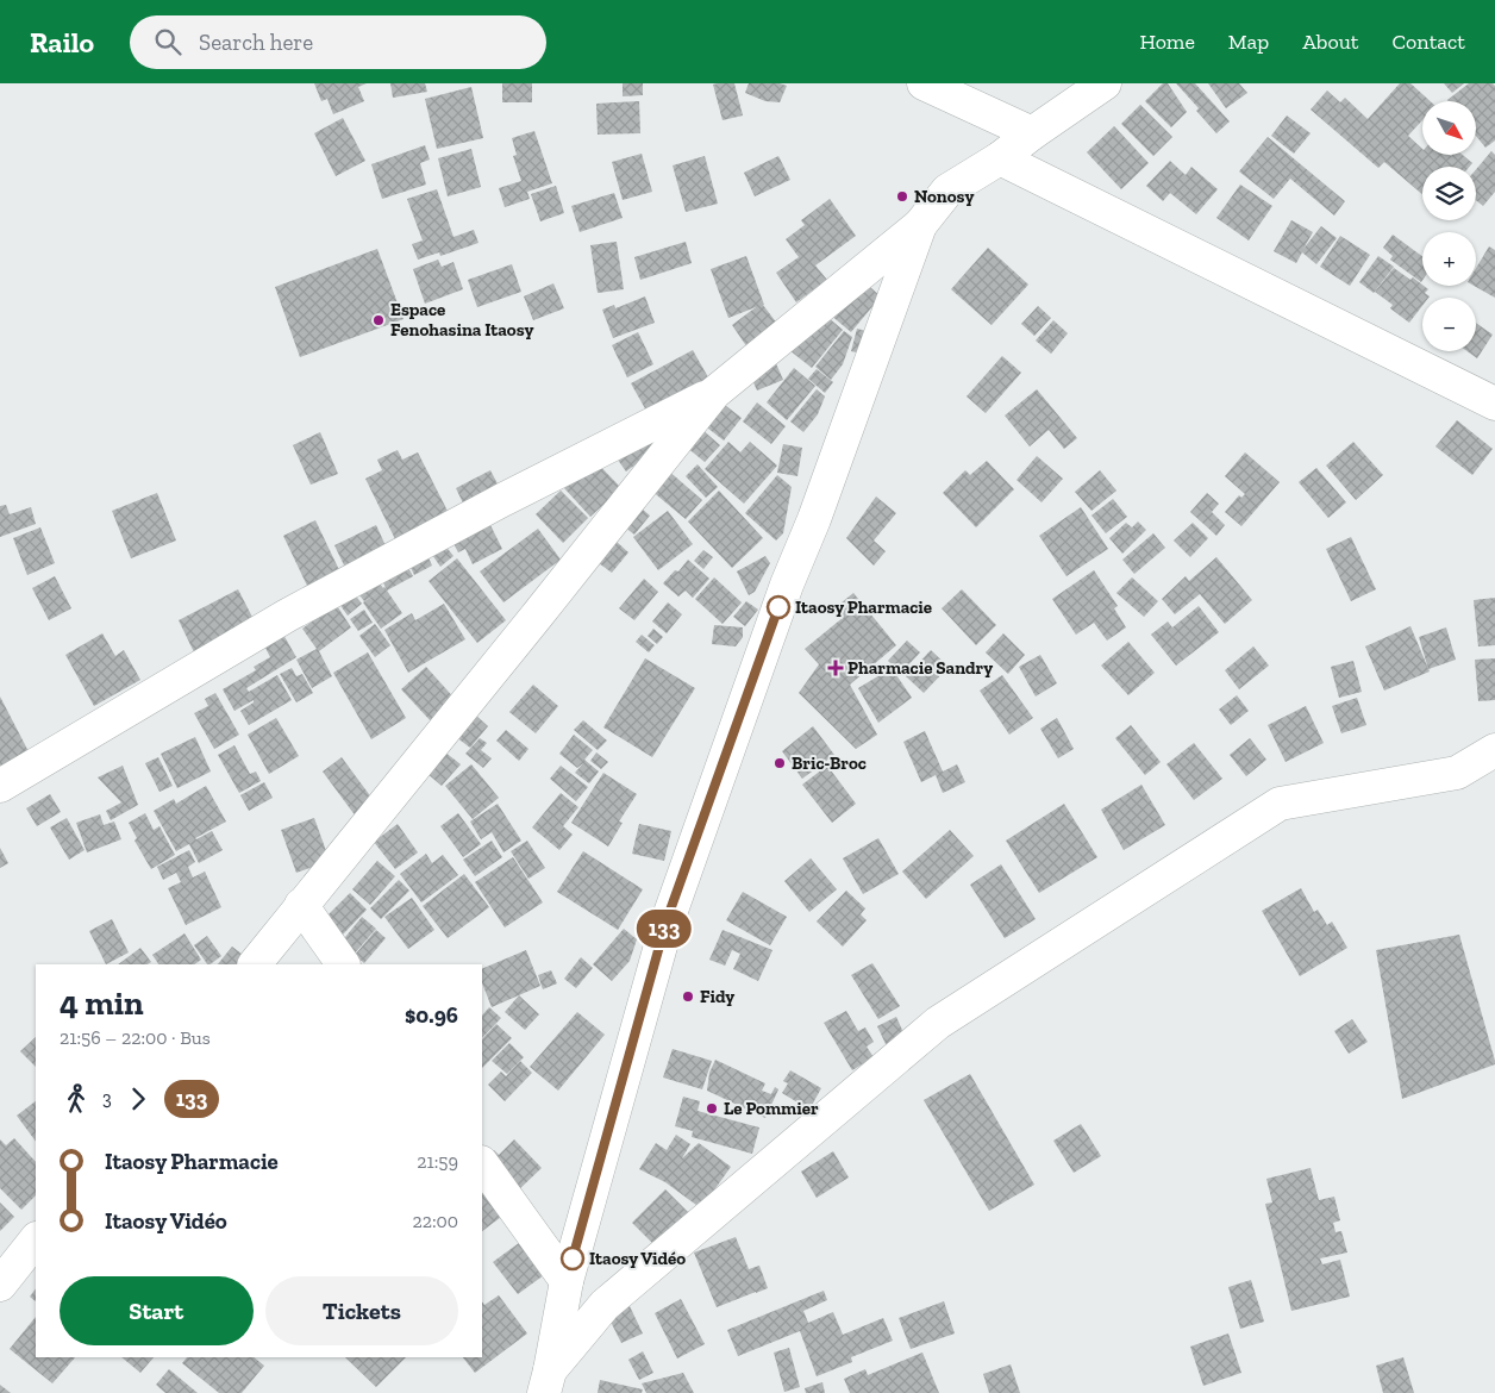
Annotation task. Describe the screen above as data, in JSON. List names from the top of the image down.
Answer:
{
  "places": {
    "other": [
      "Nonosy",
      "Espace Fenohasina Itaosy",
      "Itaosy Pharmacie",
      "Bric-Broc",
      "Fidy",
      "Le Pommier",
      "Itaosy Vidéo"
    ],
    "health": ["Pharmacie Sandry"]
  },
  "lines": ["bus line 133"],
  "north": "bottom right",
  "page": {
    "header": "Railo",
    "search": "Search here",
    "nav": [
      "Home",
      "Map",
      "About",
      "Contact"
    ],
    "on_map": "133",
    "map_buttons": ["+", "−"],
    "heading": ["4 min", "21:56 – 22:00 · Bus", "$0.96"],
    "legs": ["3", "133"],
    "list": [
      {
        "name": "Itaosy Pharmacie",
        "value": "21:59"
      },
      {
        "name": "Itaosy Vidéo",
        "value": "22:00"
      }
    ],
    "buttons": ["Start", "Tickets"]
  }
}
